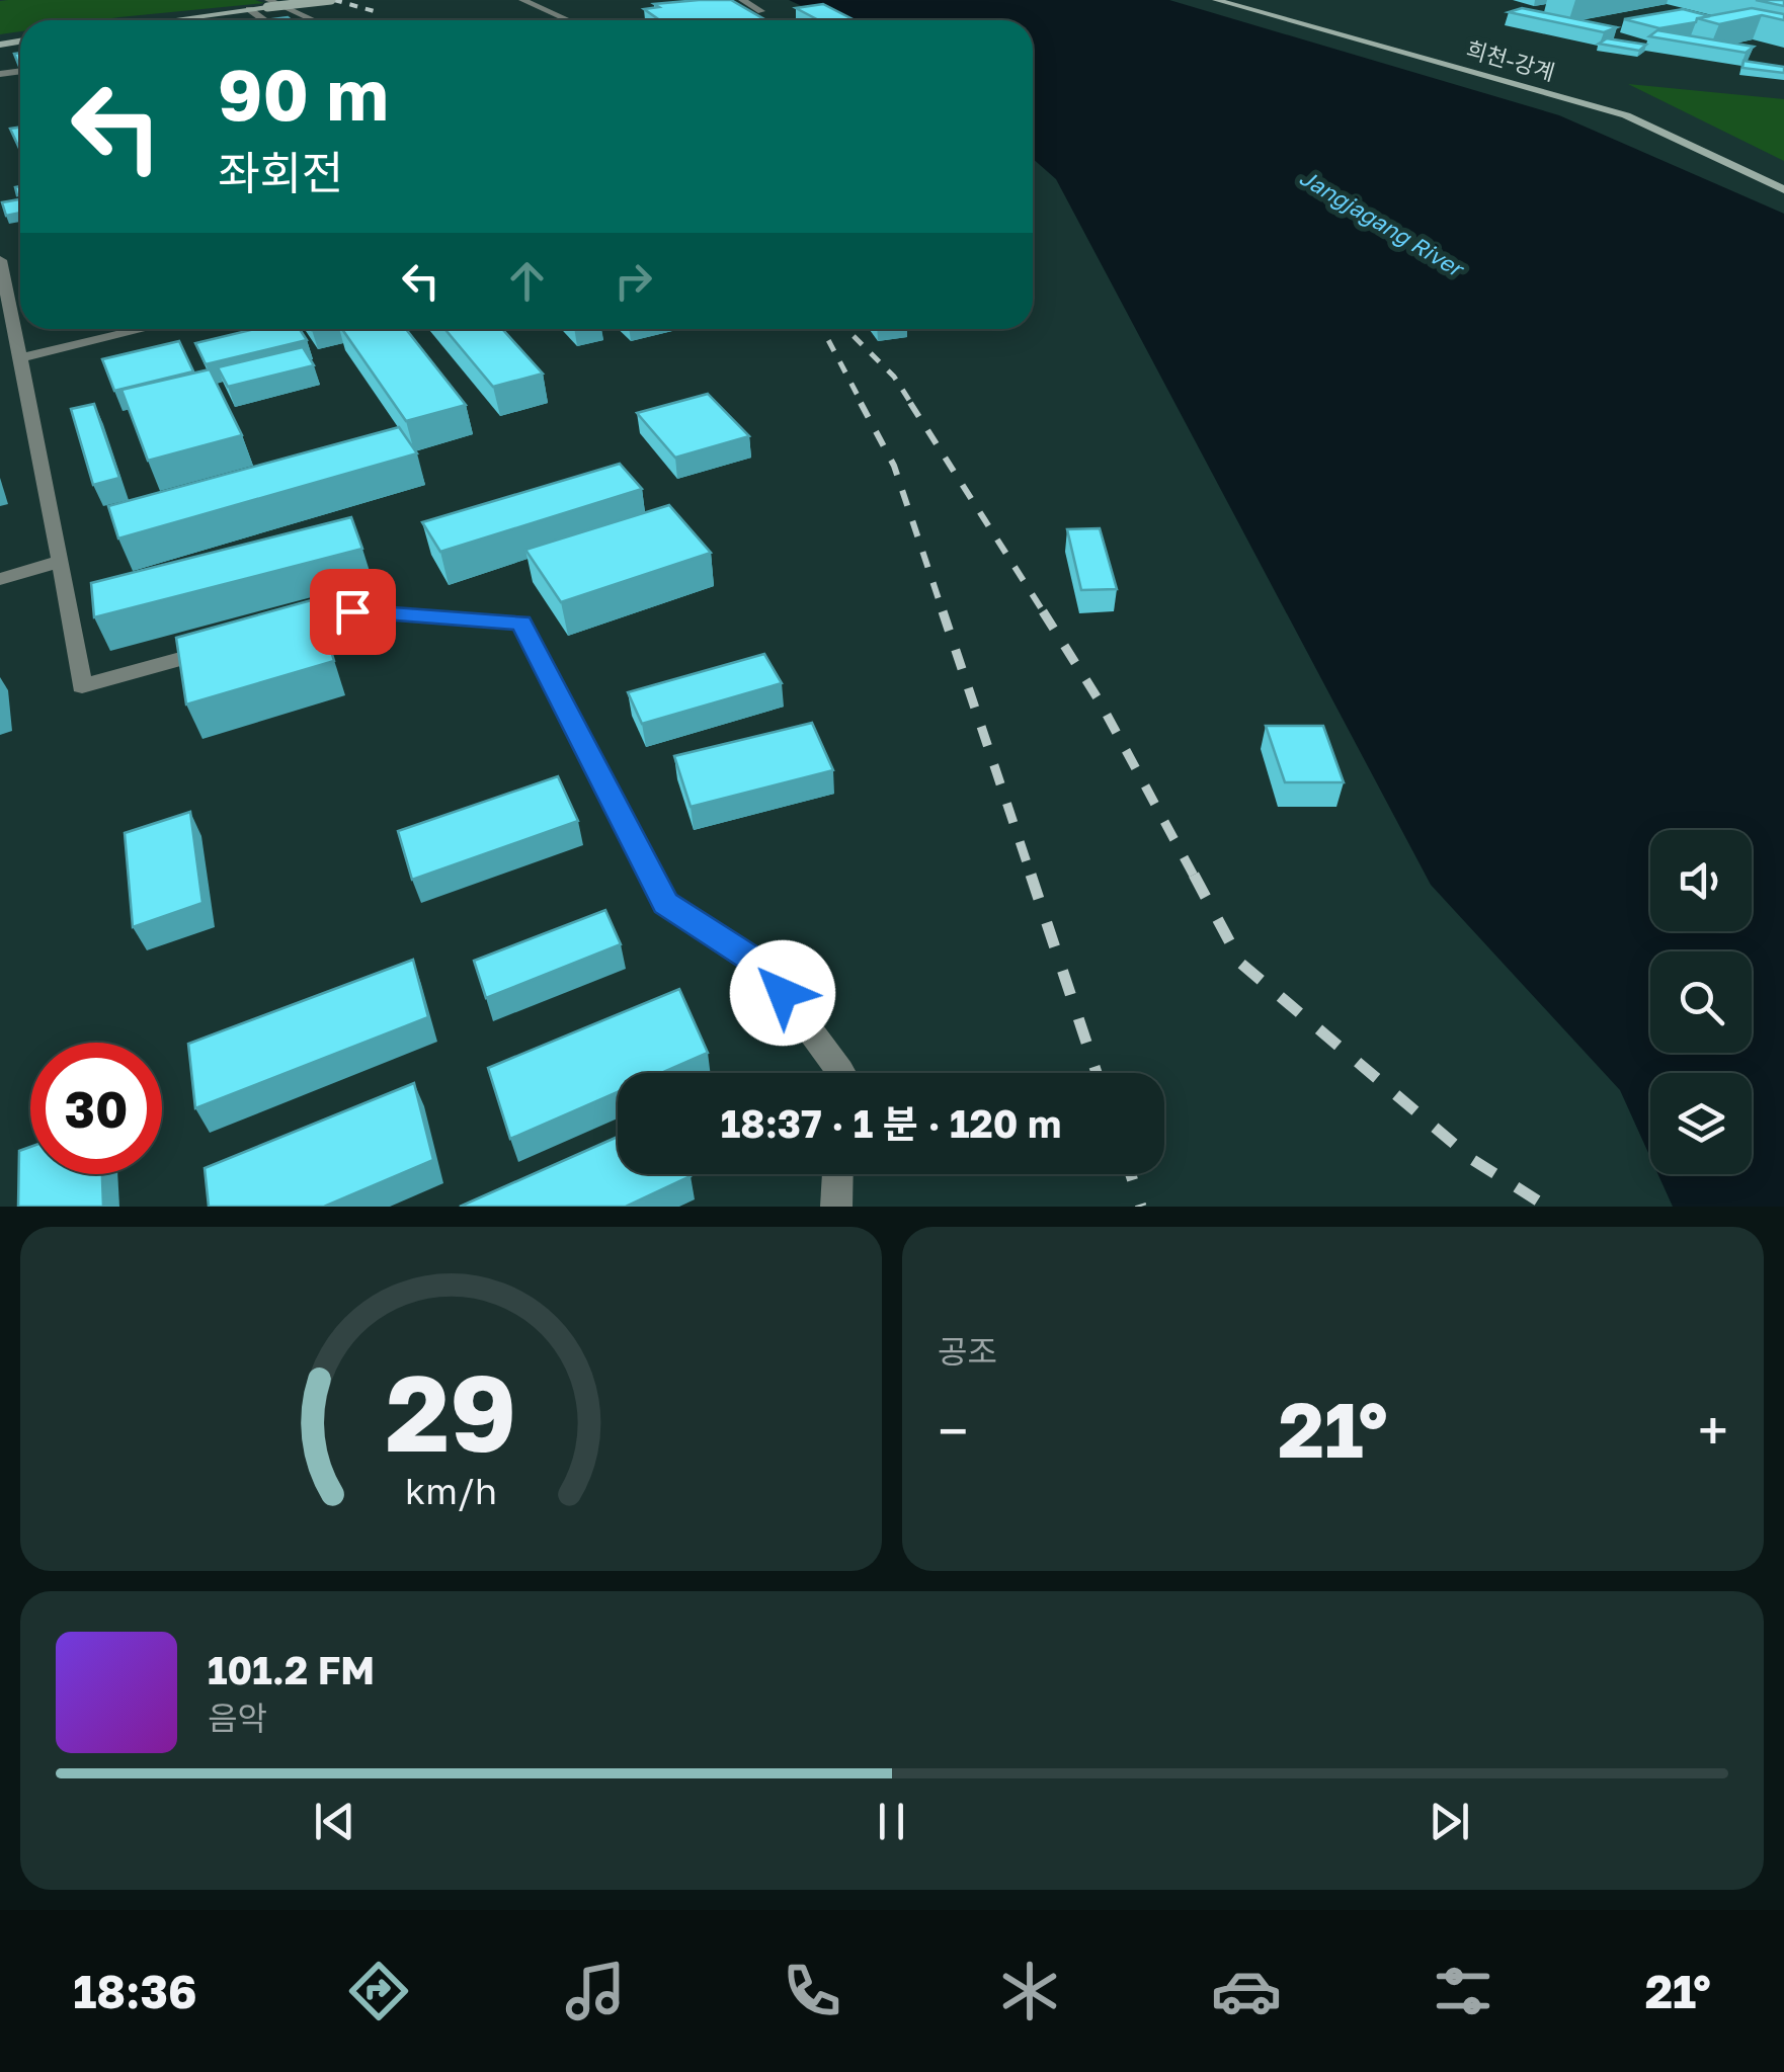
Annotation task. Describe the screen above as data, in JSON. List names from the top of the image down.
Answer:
{
  "streets": {
    "main road": ["희천-강계"]
  },
  "water": ["Jangjagang River"],
  "page": {
    "turn": ["90 m", "좌회전"],
    "limit": "30",
    "trip": "18:37 · 1 분 · 120 m",
    "tile": "공조",
    "heat": ["−", "21°", "+"],
    "song": ["101.2 FM", "음악"],
    "tabs": ["18:36", "21°"],
    "gauge": ["29", "km/h"]
  }
}
